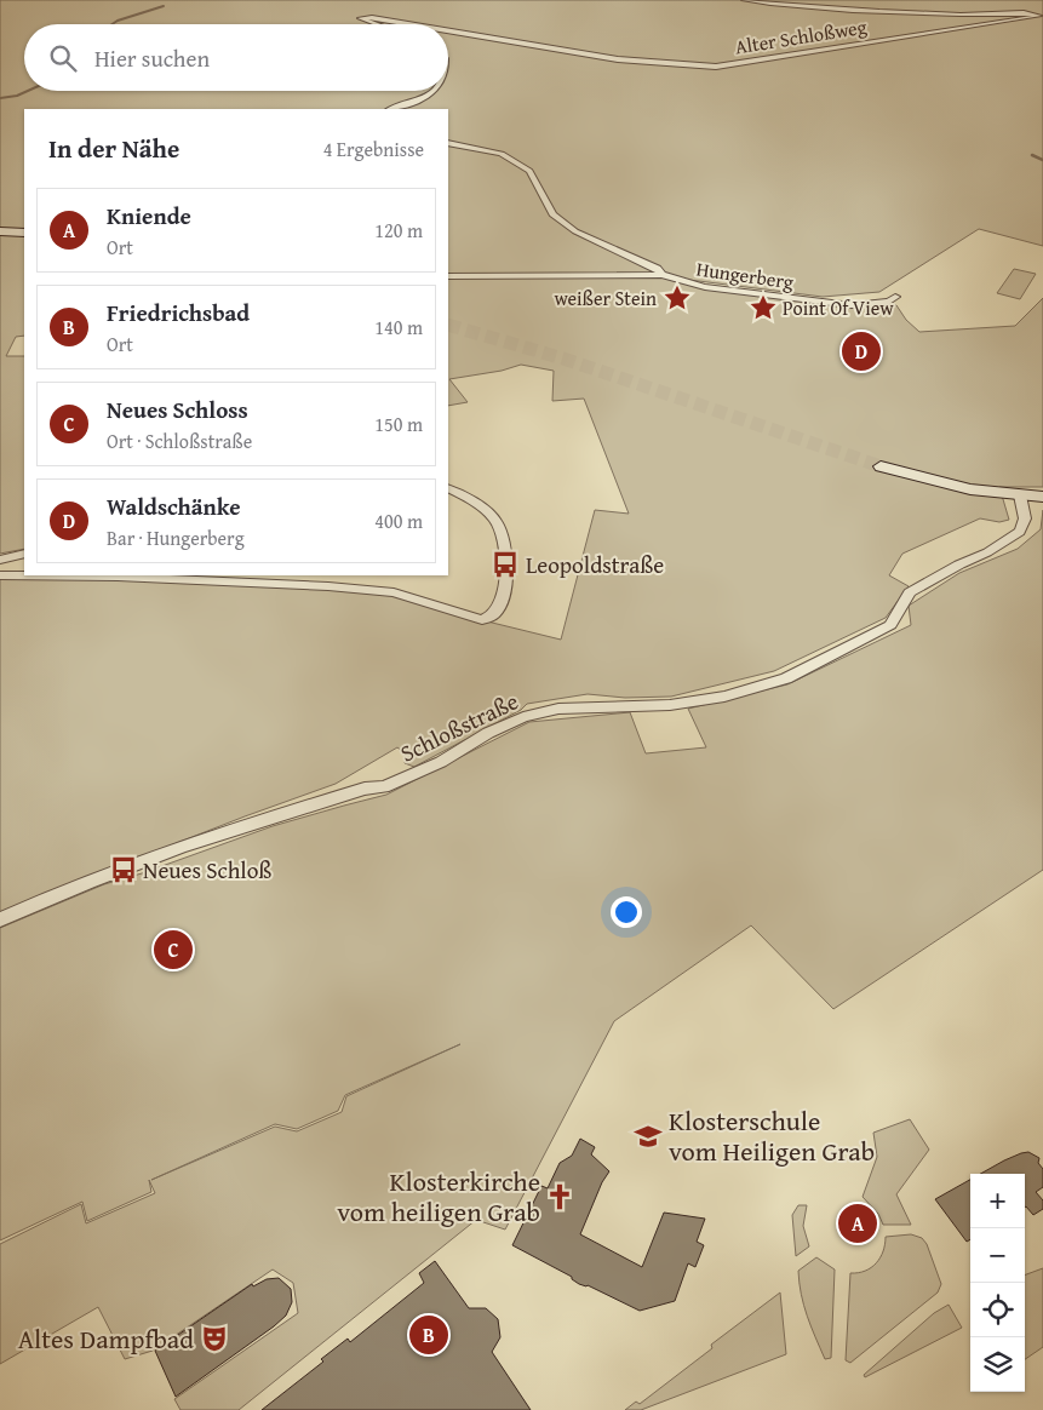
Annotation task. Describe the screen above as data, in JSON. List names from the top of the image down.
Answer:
{
  "streets": {
    "street": ["Alter Schloßweg", "Hungerberg", "Schloßstraße"]
  },
  "places": {
    "place": ["weißer Stein", "Point Of View"],
    "bus stop": ["Leopoldstraße", "Neues Schloß"],
    "school or university": ["Klosterschule vom Heiligen Grab"],
    "church": ["Klosterkirche vom heiligen Grab"],
    "theatre": ["Altes Dampfbad"]
  },
  "page": {
    "search": "Hier suchen",
    "heading": ["In der Nähe", "4 Ergebnisse"],
    "list": [
      {
        "mark": "A",
        "name": "Kniende",
        "note": "Ort",
        "value": "120 m"
      },
      {
        "mark": "B",
        "name": "Friedrichsbad",
        "note": "Ort",
        "value": "140 m"
      },
      {
        "mark": "C",
        "name": "Neues Schloss",
        "note": "Ort · Schloßstraße",
        "value": "150 m"
      },
      {
        "mark": "D",
        "name": "Waldschänke",
        "note": "Bar · Hungerberg",
        "value": "400 m"
      }
    ],
    "pins": [
      "D",
      "C",
      "A",
      "B"
    ],
    "map_buttons": ["+", "−"]
  }
}
